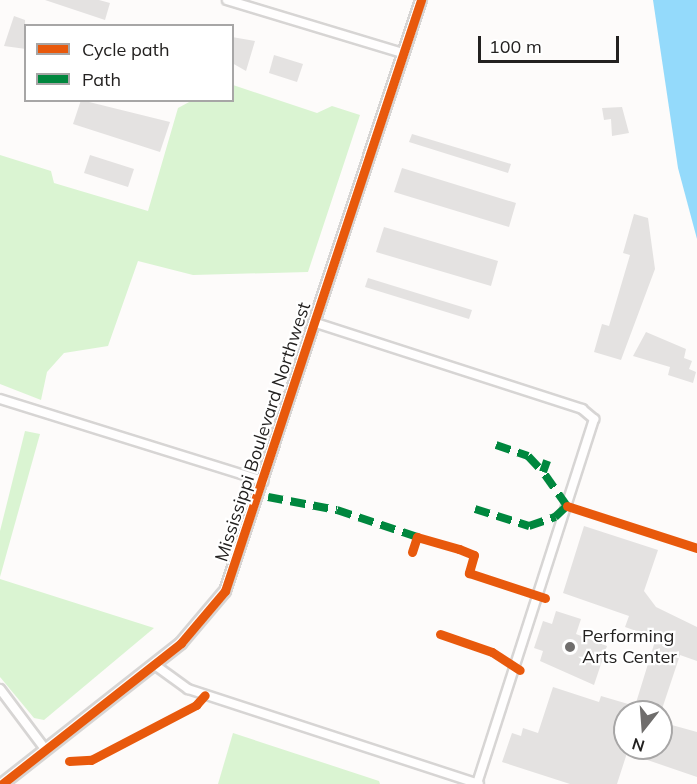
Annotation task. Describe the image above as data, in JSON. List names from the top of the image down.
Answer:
{
  "streets": {
    "street": ["Mississippi Boulevard Northwest"]
  },
  "places": ["Performing Arts Center"],
  "legend": ["Cycle path", "Path"],
  "scale_bar": "100 m",
  "north": "bottom"
}
